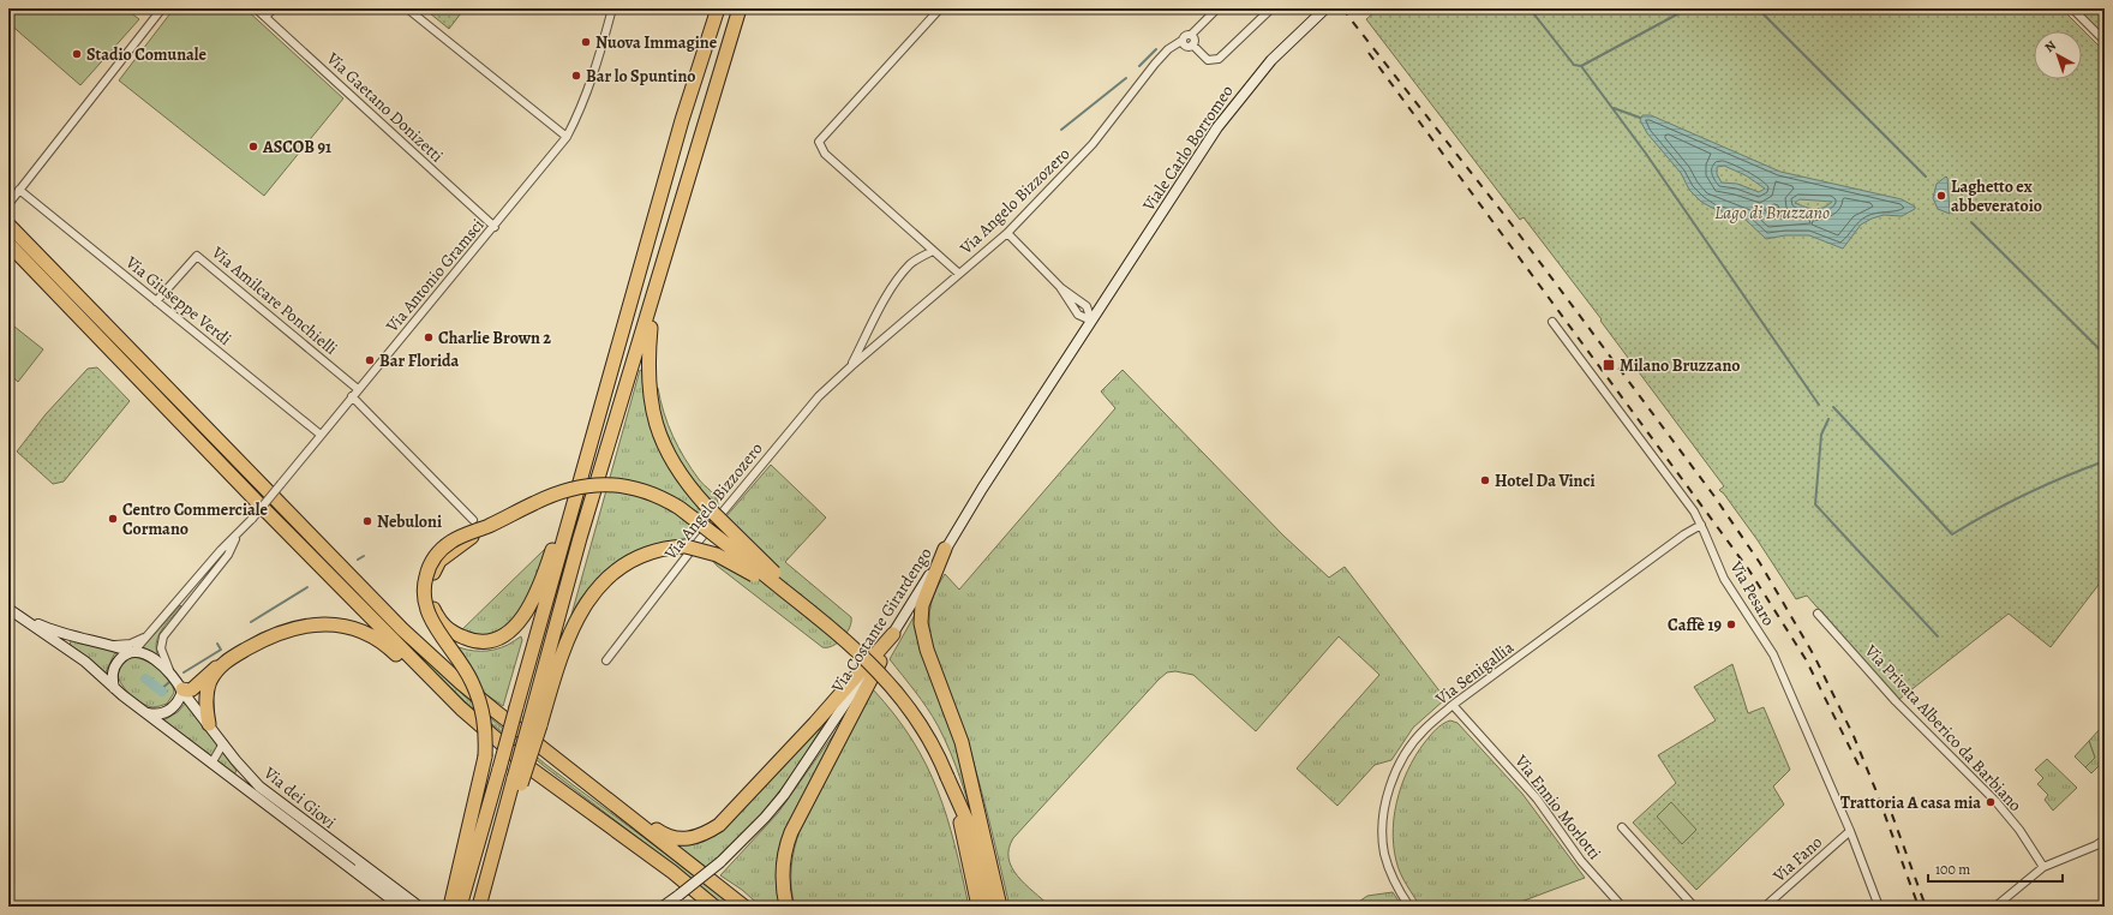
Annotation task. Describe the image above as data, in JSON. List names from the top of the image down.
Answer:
{
  "streets": {
    "street": [
      "Via Gaetano Donizetti",
      "Viale Carlo Borromeo",
      "Via Angelo Bizzozero",
      "Via Antonio Gramsci",
      "Via Giuseppe Verdi",
      "Via Amilcare Ponchielli",
      "Via Pesaro",
      "Via Costante Girardengo",
      "Via Senigallia",
      "Via Privata Alberico da Barbiano",
      "Via dei Giovi",
      "Via Ennio Morlotti",
      "Via Fano"
    ]
  },
  "crossings": [
    ["Via Gaetano Donizetti", "Via Antonio Gramsci"],
    ["Viale Carlo Borromeo", "Via Costante Girardengo"],
    ["Via Antonio Gramsci", "Via Giuseppe Verdi"],
    ["Via Antonio Gramsci", "Via Amilcare Ponchielli"],
    ["Via Antonio Gramsci", "Via dei Giovi"],
    ["Via Giuseppe Verdi", "Via Amilcare Ponchielli"],
    ["Via Pesaro", "Via Senigallia"],
    ["Via Pesaro", "Via Fano"],
    ["Via Senigallia", "Via Ennio Morlotti"]
  ],
  "water": ["Lago di Bruzzano"],
  "places": {
    "other": [
      "Nuova Immagine",
      "Stadio Comunale",
      "Bar lo Spuntino",
      "ASCOB 91",
      "Laghetto ex abbeveratoio",
      "Charlie Brown 2",
      "Bar Florida",
      "Hotel Da Vinci",
      "Centro Commerciale Cormano",
      "Nebuloni",
      "Caffè 19",
      "Trattoria A casa mia"
    ],
    "transit": ["Milano Bruzzano"]
  },
  "scale_bar": "100 m",
  "north": "top left"
}
